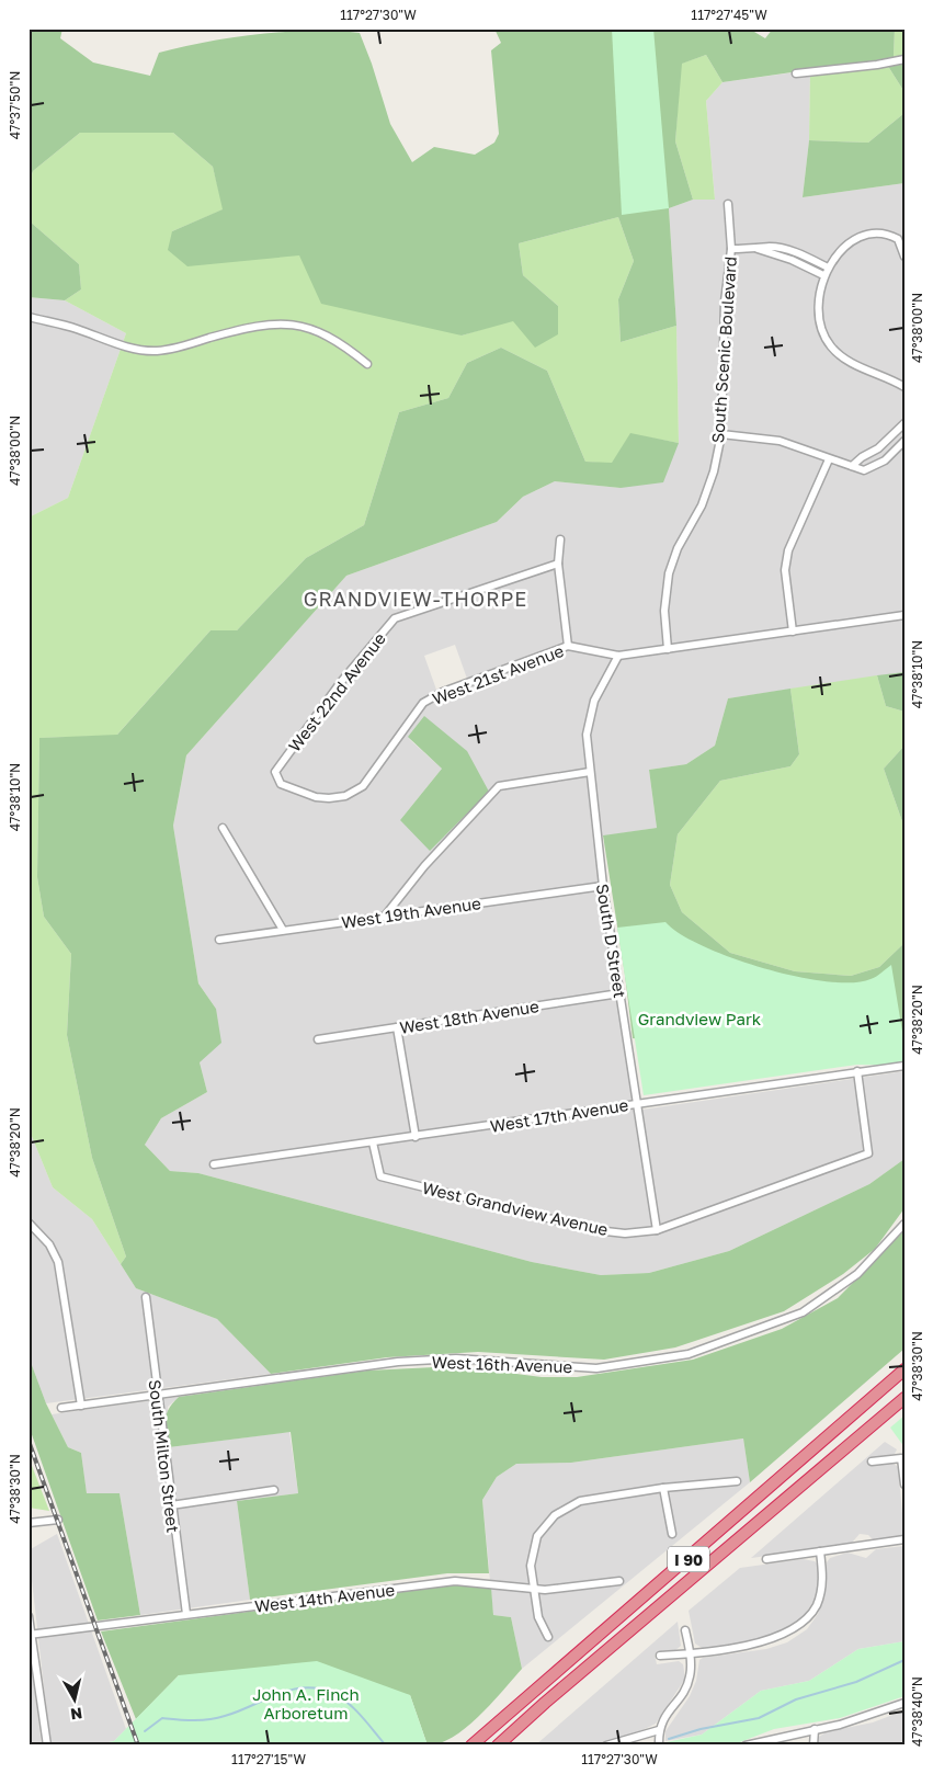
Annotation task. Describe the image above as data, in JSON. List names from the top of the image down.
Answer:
{
  "streets": {
    "highway": ["I 90"],
    "street": [
      "South Scenic Boulevard",
      "West 21st Avenue",
      "West 22nd Avenue",
      "West 19th Avenue",
      "South D Street",
      "West 18th Avenue",
      "West 17th Avenue",
      "West Grandview Avenue",
      "West 16th Avenue",
      "South Milton Street",
      "West 14th Avenue"
    ]
  },
  "crossings": [
    ["South Scenic Boulevard", "West 21st Avenue"],
    ["West 21st Avenue", "West 22nd Avenue"],
    ["West 21st Avenue", "South D Street"],
    ["West 19th Avenue", "South D Street"],
    ["South D Street", "West 18th Avenue"],
    ["South D Street", "West 17th Avenue"],
    ["South D Street", "West Grandview Avenue"],
    ["West 17th Avenue", "West Grandview Avenue"],
    ["West 16th Avenue", "South Milton Street"],
    ["South Milton Street", "West 14th Avenue"]
  ],
  "districts": ["GRANDVIEW-THORPE"],
  "parks": ["Grandview Park", "John A. Finch Arboretum"],
  "north": "bottom",
  "coordinates": [
    "117°27'30\"W",
    "117°27'45\"W",
    "47°37'50\"N",
    "47°38'00\"N",
    "47°38'10\"N",
    "47°38'20\"N",
    "47°38'30\"N",
    "47°38'40\"N",
    "117°27'15\"W"
  ]
}
